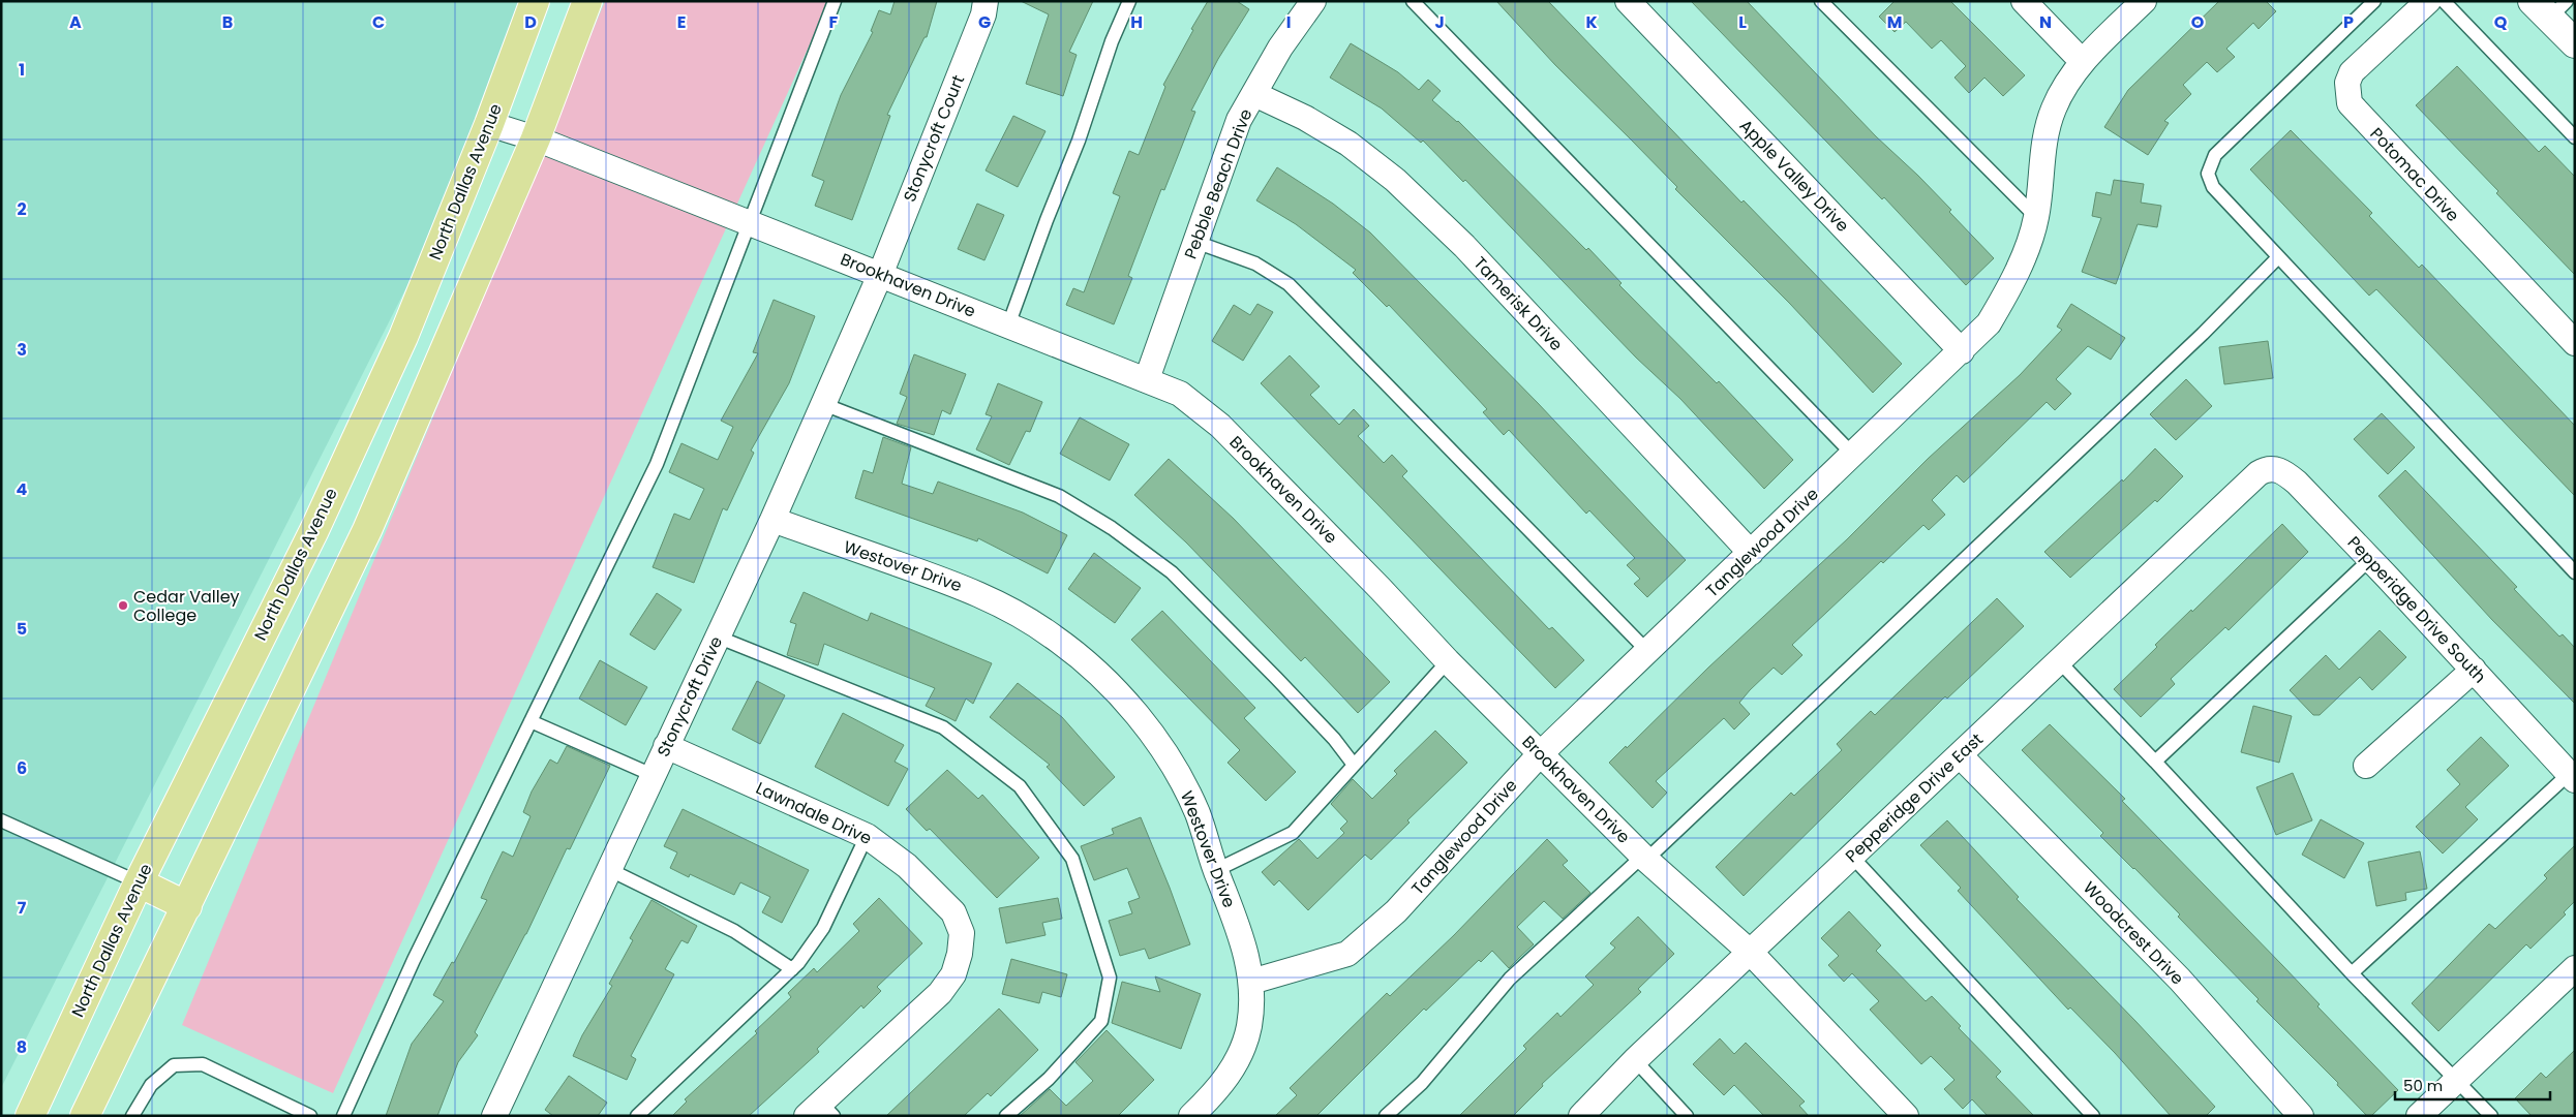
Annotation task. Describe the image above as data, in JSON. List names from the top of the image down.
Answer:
{
  "streets": {
    "main road": ["North Dallas Avenue"],
    "street": [
      "Stonycroft Court",
      "Potomac Drive",
      "Apple Valley Drive",
      "Pebble Beach Drive",
      "Brookhaven Drive",
      "Tamerisk Drive",
      "Tanglewood Drive",
      "Westover Drive",
      "Pepperidge Drive South",
      "Stonycroft Drive",
      "Pepperidge Drive East",
      "Lawndale Drive",
      "Woodcrest Drive"
    ]
  },
  "crossings": [
    ["Stonycroft Court", "Brookhaven Drive"],
    ["Stonycroft Court", "Stonycroft Drive"],
    ["Apple Valley Drive", "Tanglewood Drive"],
    ["North Dallas Avenue", "Brookhaven Drive"],
    ["Pebble Beach Drive", "Brookhaven Drive"],
    ["Pebble Beach Drive", "Tamerisk Drive"],
    ["Brookhaven Drive", "Tanglewood Drive"],
    ["Brookhaven Drive", "Stonycroft Drive"],
    ["Brookhaven Drive", "Pepperidge Drive East"],
    ["Tamerisk Drive", "Tanglewood Drive"],
    ["Tanglewood Drive", "Westover Drive"],
    ["Westover Drive", "Stonycroft Drive"],
    ["Pepperidge Drive South", "Pepperidge Drive East"],
    ["Stonycroft Drive", "Lawndale Drive"],
    ["Pepperidge Drive East", "Woodcrest Drive"]
  ],
  "places": ["Cedar Valley College"],
  "scale_bar": "50 m",
  "grid": {
    "columns": [
      "A",
      "B",
      "C",
      "D",
      "E",
      "F",
      "G",
      "H",
      "I",
      "J",
      "K",
      "L",
      "M",
      "N",
      "O",
      "P",
      "Q"
    ],
    "rows": [
      "1",
      "2",
      "3",
      "4",
      "5",
      "6",
      "7",
      "8"
    ]
  }
}
